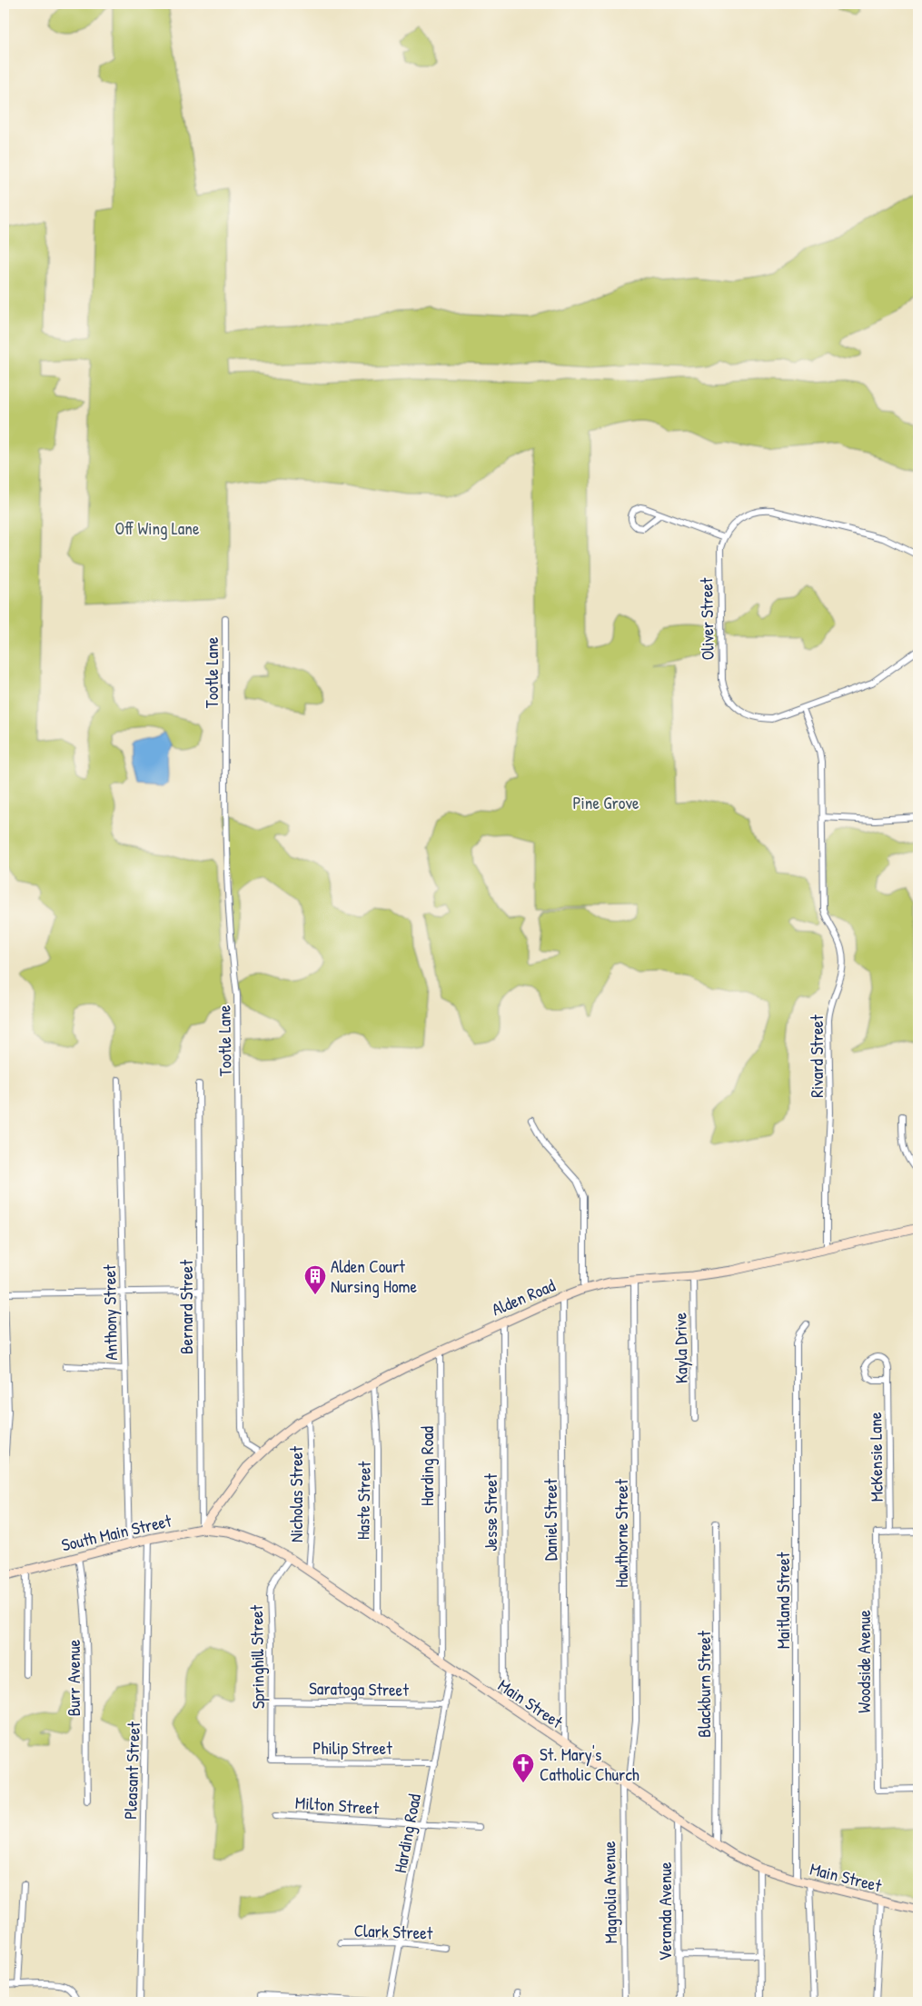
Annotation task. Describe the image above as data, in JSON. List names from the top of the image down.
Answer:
{
  "streets": {
    "main road": ["Alden Road", "South Main Street", "Main Street"],
    "street": [
      "Oliver Street",
      "Tootle Lane",
      "Rivard Street",
      "Bernard Street",
      "Anthony Street",
      "Kayla Drive",
      "McKensie Lane",
      "Harding Road",
      "Nicholas Street",
      "Haste Street",
      "Jesse Street",
      "Daniel Street",
      "Hawthorne Street",
      "Maitland Street",
      "Springhill Street",
      "Woodside Avenue",
      "Burr Avenue",
      "Blackburn Street",
      "Saratoga Street",
      "Philip Street",
      "Pleasant Street",
      "Milton Street",
      "Magnolia Avenue",
      "Veranda Avenue",
      "Clark Street"
    ]
  },
  "crossings": [
    ["Oliver Street", "Rivard Street"],
    ["Tootle Lane", "Alden Road"],
    ["Rivard Street", "Alden Road"],
    ["Alden Road", "Bernard Street"],
    ["Alden Road", "Kayla Drive"],
    ["Alden Road", "Harding Road"],
    ["Alden Road", "Nicholas Street"],
    ["Alden Road", "Haste Street"],
    ["Alden Road", "Jesse Street"],
    ["Alden Road", "Daniel Street"],
    ["Alden Road", "South Main Street"],
    ["Alden Road", "Hawthorne Street"],
    ["Bernard Street", "South Main Street"],
    ["Anthony Street", "South Main Street"],
    ["McKensie Lane", "Woodside Avenue"],
    ["Harding Road", "Saratoga Street"],
    ["Harding Road", "Main Street"],
    ["Harding Road", "Philip Street"],
    ["Harding Road", "Milton Street"],
    ["Harding Road", "Clark Street"],
    ["Nicholas Street", "Main Street"],
    ["Haste Street", "Main Street"],
    ["Jesse Street", "Main Street"],
    ["Daniel Street", "Main Street"],
    ["South Main Street", "Burr Avenue"],
    ["South Main Street", "Main Street"],
    ["South Main Street", "Pleasant Street"],
    ["Hawthorne Street", "Main Street"],
    ["Hawthorne Street", "Magnolia Avenue"],
    ["Maitland Street", "Main Street"],
    ["Springhill Street", "Saratoga Street"],
    ["Springhill Street", "Main Street"],
    ["Springhill Street", "Philip Street"],
    ["Blackburn Street", "Main Street"],
    ["Main Street", "Magnolia Avenue"],
    ["Main Street", "Veranda Avenue"]
  ],
  "parks": ["Off Wing Lane", "Pine Grove"],
  "places": {
    "building": ["Alden Court Nursing Home"],
    "church": ["St. Mary's Catholic Church"]
  }
}
